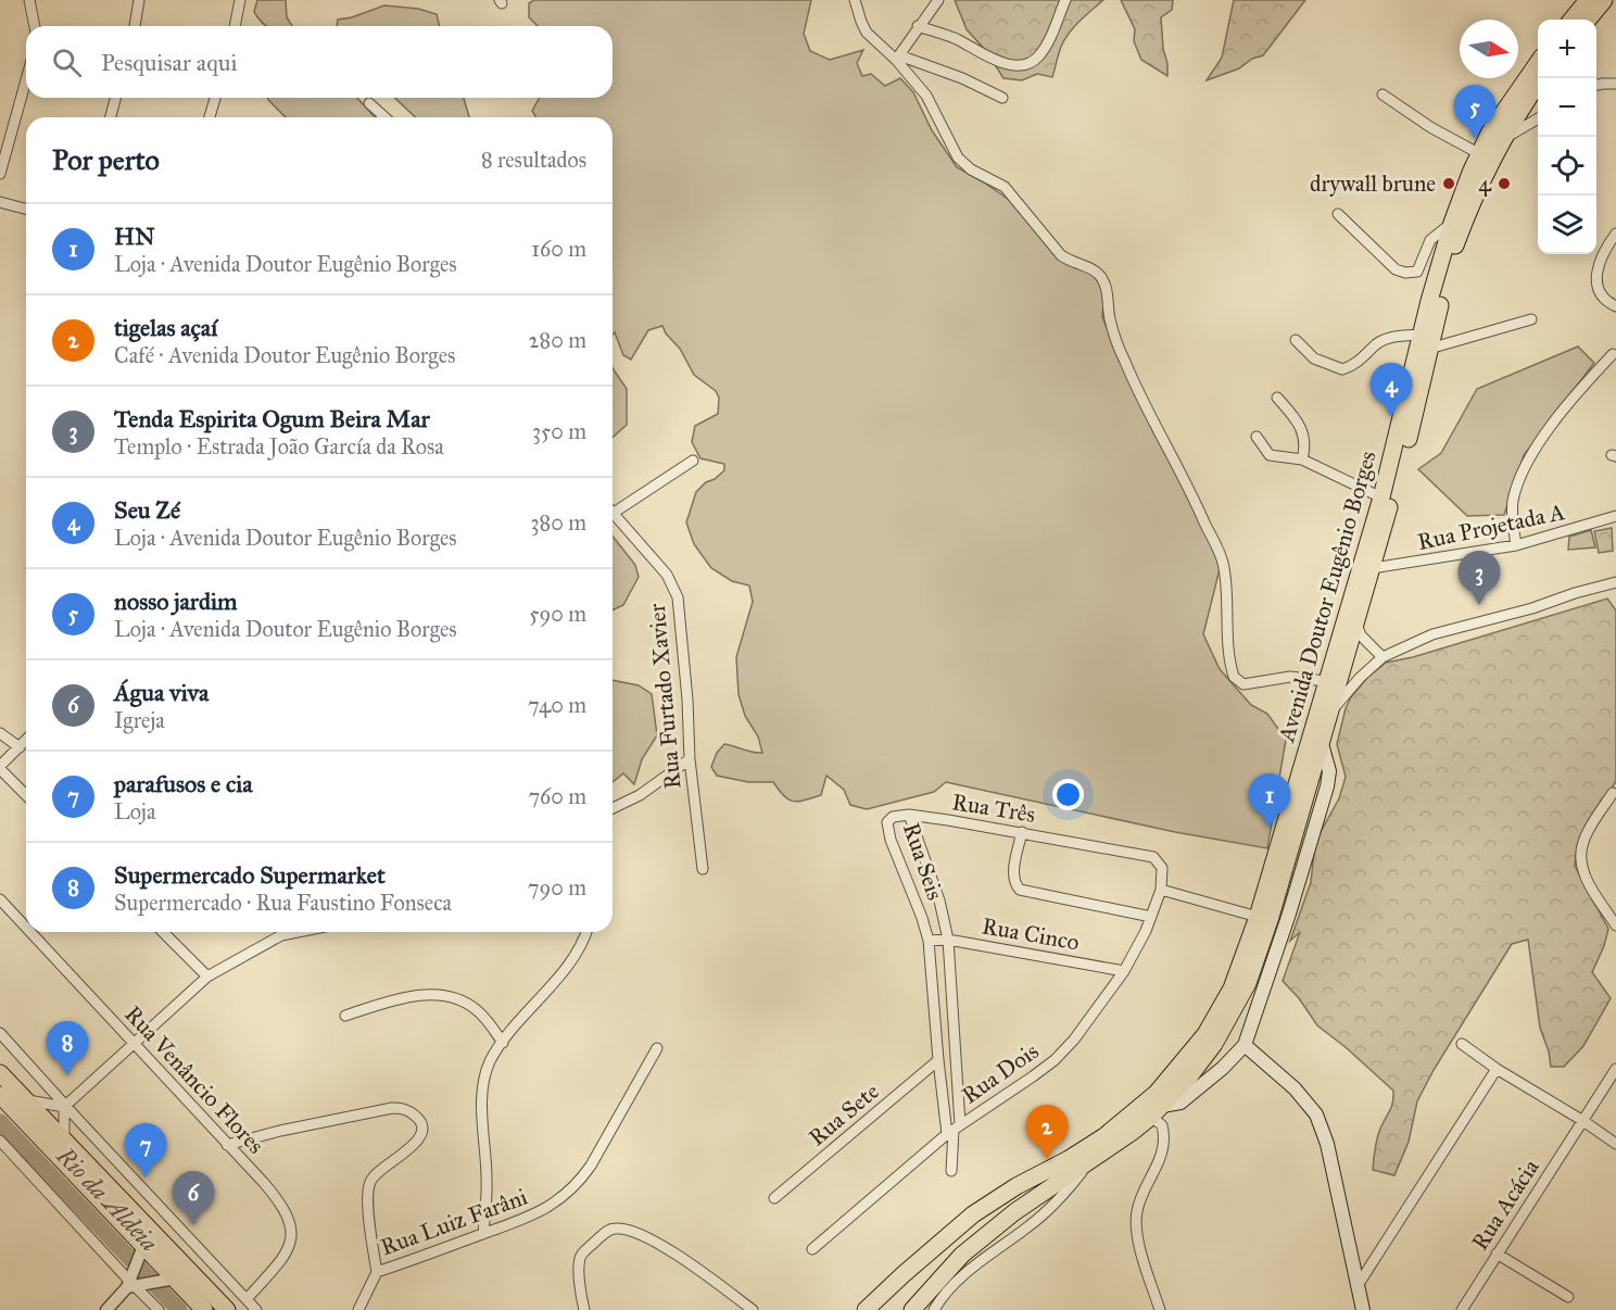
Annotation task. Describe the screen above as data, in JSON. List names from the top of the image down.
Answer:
{
  "streets": {
    "highway": ["Avenida Doutor Eugênio Borges"],
    "street": [
      "Rua Projetada A",
      "Rua Furtado Xavier",
      "Rua Três",
      "Rua Seis",
      "Rua Cinco",
      "Rua Dois",
      "Rua Venâncio Flores",
      "Rua Sete",
      "Rua Acácia",
      "Rua Luiz Farâni"
    ]
  },
  "crossings": [
    ["Rua Projetada A", "Avenida Doutor Eugênio Borges"],
    ["Rua Três", "Rua Seis"],
    ["Rua Três", "Rua Dois"],
    ["Rua Seis", "Rua Cinco"],
    ["Rua Seis", "Rua Dois"],
    ["Rua Seis", "Rua Sete"],
    ["Rua Cinco", "Rua Dois"]
  ],
  "water": ["Rio da Aldeia"],
  "places": ["drywall brune", "4"],
  "north": "right",
  "page": {
    "map_buttons": ["+", "−"],
    "search": "Pesquisar aqui",
    "pins": [
      "5",
      "4",
      "3",
      "1",
      "8",
      "2",
      "7",
      "6"
    ],
    "heading": ["Por perto", "8 resultados"],
    "list": [
      {
        "mark": "1",
        "name": "HN",
        "note": "Loja · Avenida Doutor Eugênio Borges",
        "value": "160 m"
      },
      {
        "mark": "2",
        "name": "tigelas açaí",
        "note": "Café · Avenida Doutor Eugênio Borges",
        "value": "280 m"
      },
      {
        "mark": "3",
        "name": "Tenda Espirita Ogum Beira Mar",
        "note": "Templo · Estrada João García da Rosa",
        "value": "350 m"
      },
      {
        "mark": "4",
        "name": "Seu Zé",
        "note": "Loja · Avenida Doutor Eugênio Borges",
        "value": "380 m"
      },
      {
        "mark": "5",
        "name": "nosso jardim",
        "note": "Loja · Avenida Doutor Eugênio Borges",
        "value": "590 m"
      },
      {
        "mark": "6",
        "name": "Água viva",
        "note": "Igreja",
        "value": "740 m"
      },
      {
        "mark": "7",
        "name": "parafusos e cia",
        "note": "Loja",
        "value": "760 m"
      },
      {
        "mark": "8",
        "name": "Supermercado Supermarket",
        "note": "Supermercado · Rua Faustino Fonseca",
        "value": "790 m"
      }
    ]
  }
}
